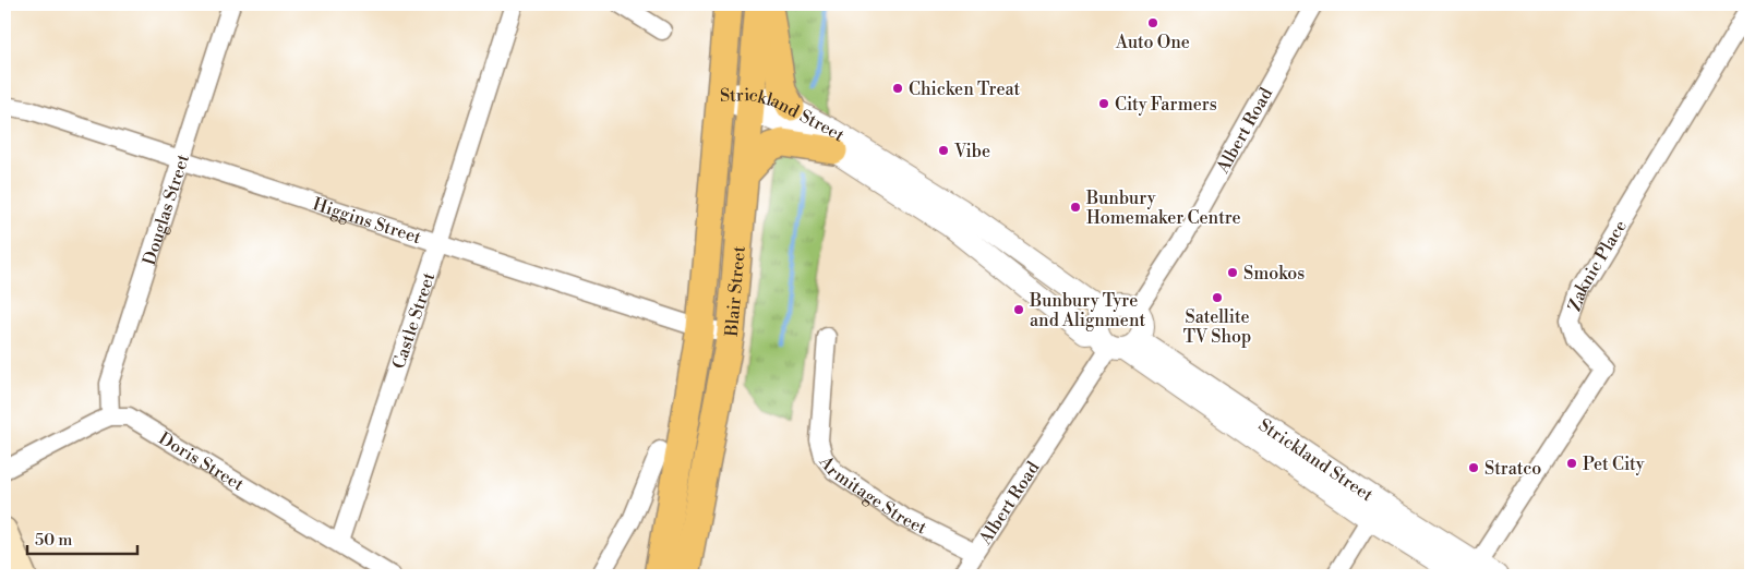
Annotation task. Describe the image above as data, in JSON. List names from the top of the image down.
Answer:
{
  "streets": {
    "main road": ["Blair Street"],
    "street": [
      "Strickland Street",
      "Albert Road",
      "Douglas Street",
      "Higgins Street",
      "Zaknic Place",
      "Castle Street",
      "Doris Street",
      "Armitage Street"
    ]
  },
  "crossings": [
    ["Strickland Street", "Albert Road"],
    ["Strickland Street", "Zaknic Place"],
    ["Strickland Street", "Blair Street"],
    ["Albert Road", "Armitage Street"],
    ["Douglas Street", "Higgins Street"],
    ["Douglas Street", "Doris Street"],
    ["Higgins Street", "Blair Street"],
    ["Higgins Street", "Castle Street"],
    ["Castle Street", "Doris Street"]
  ],
  "places": [
    "Auto One",
    "Chicken Treat",
    "City Farmers",
    "Vibe",
    "Bunbury Homemaker Centre",
    "Smokos",
    "Satellite TV Shop",
    "Bunbury Tyre and Alignment",
    "Pet City",
    "Stratco"
  ],
  "scale_bar": "50 m"
}
